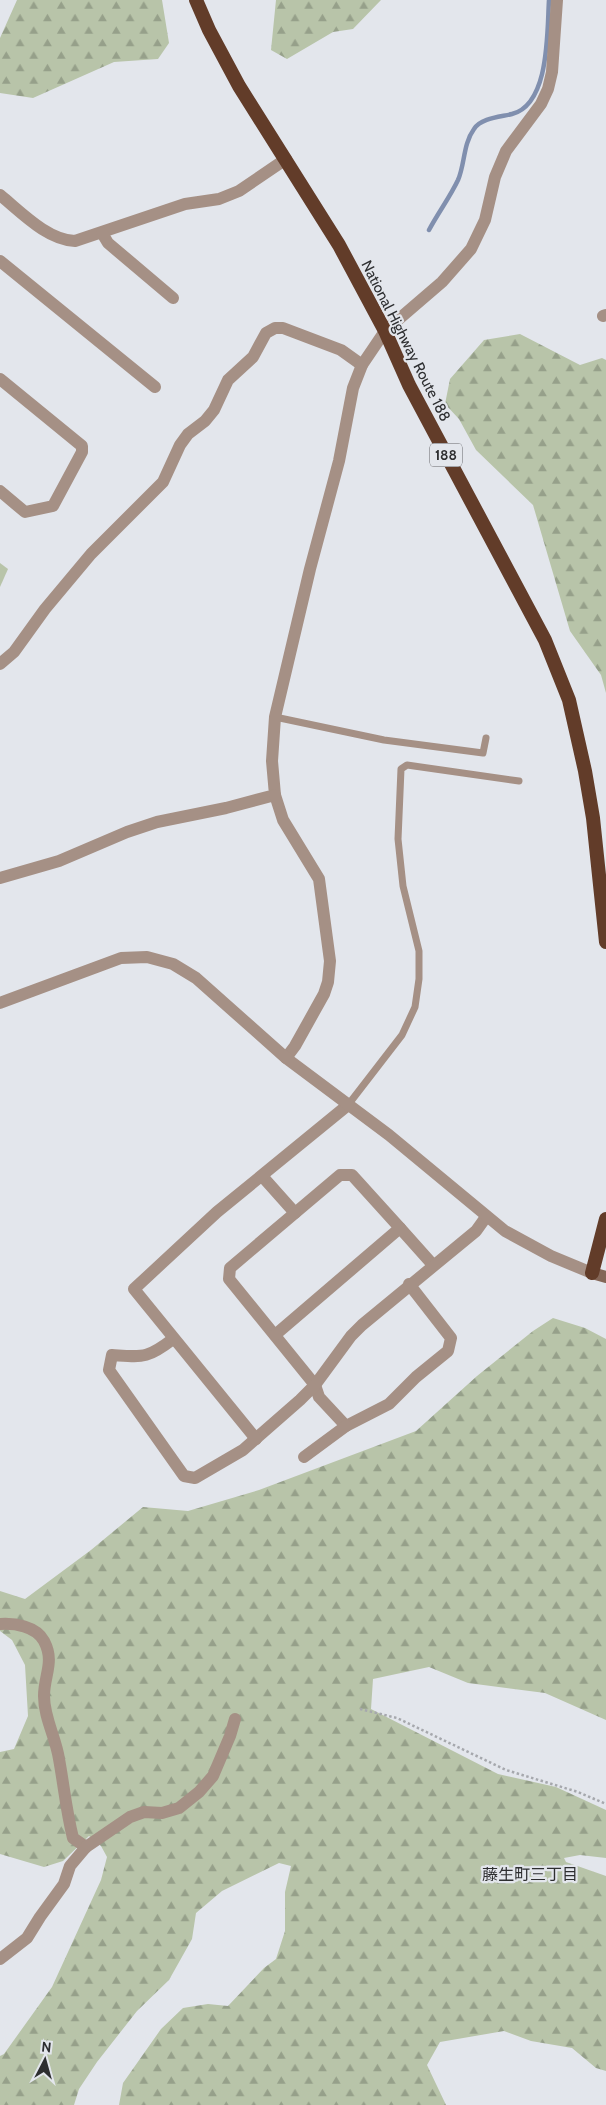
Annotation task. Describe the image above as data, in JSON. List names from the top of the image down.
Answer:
{
  "streets": {
    "highway": ["National Highway Route 188", "188"]
  },
  "districts": ["藤生町三丁目"],
  "north": "top"
}
